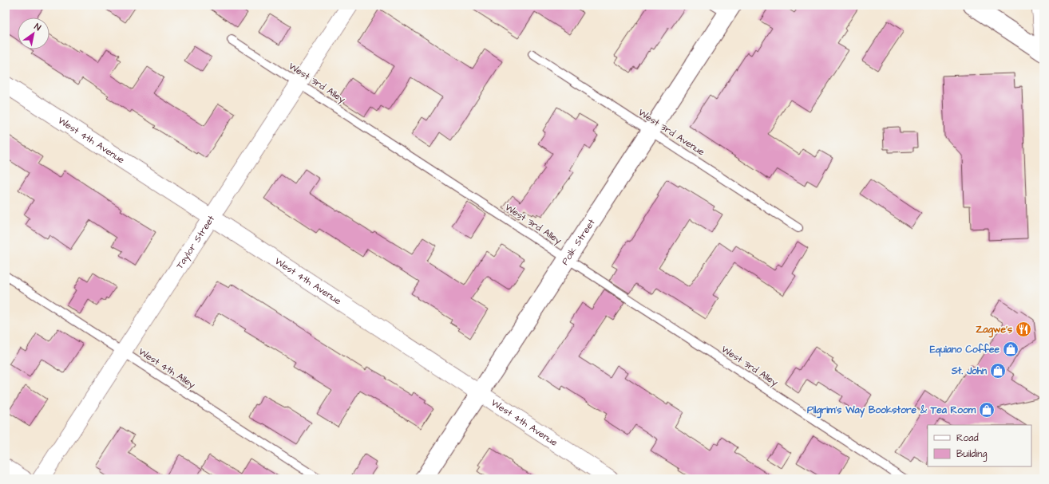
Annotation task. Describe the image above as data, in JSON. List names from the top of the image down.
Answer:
{
  "streets": {
    "street": ["West 4th Avenue", "Taylor Street", "Polk Street"],
    "lane": ["West 3rd Alley", "West 3rd Avenue", "West 4th Alley"]
  },
  "crossings": [
    ["West 3rd Alley", "Taylor Street"],
    ["West 3rd Alley", "Polk Street"],
    ["West 3rd Avenue", "Polk Street"],
    ["West 4th Avenue", "Taylor Street"],
    ["West 4th Avenue", "Polk Street"],
    ["Taylor Street", "West 4th Alley"]
  ],
  "places": {
    "restaurant": ["Zagwe's"],
    "shop": ["Equiano Coffee", "St. John", "Pilgrim's Way Bookstore & Tea Room"]
  },
  "legend": ["Road", "Building"],
  "north": "top right"
}
